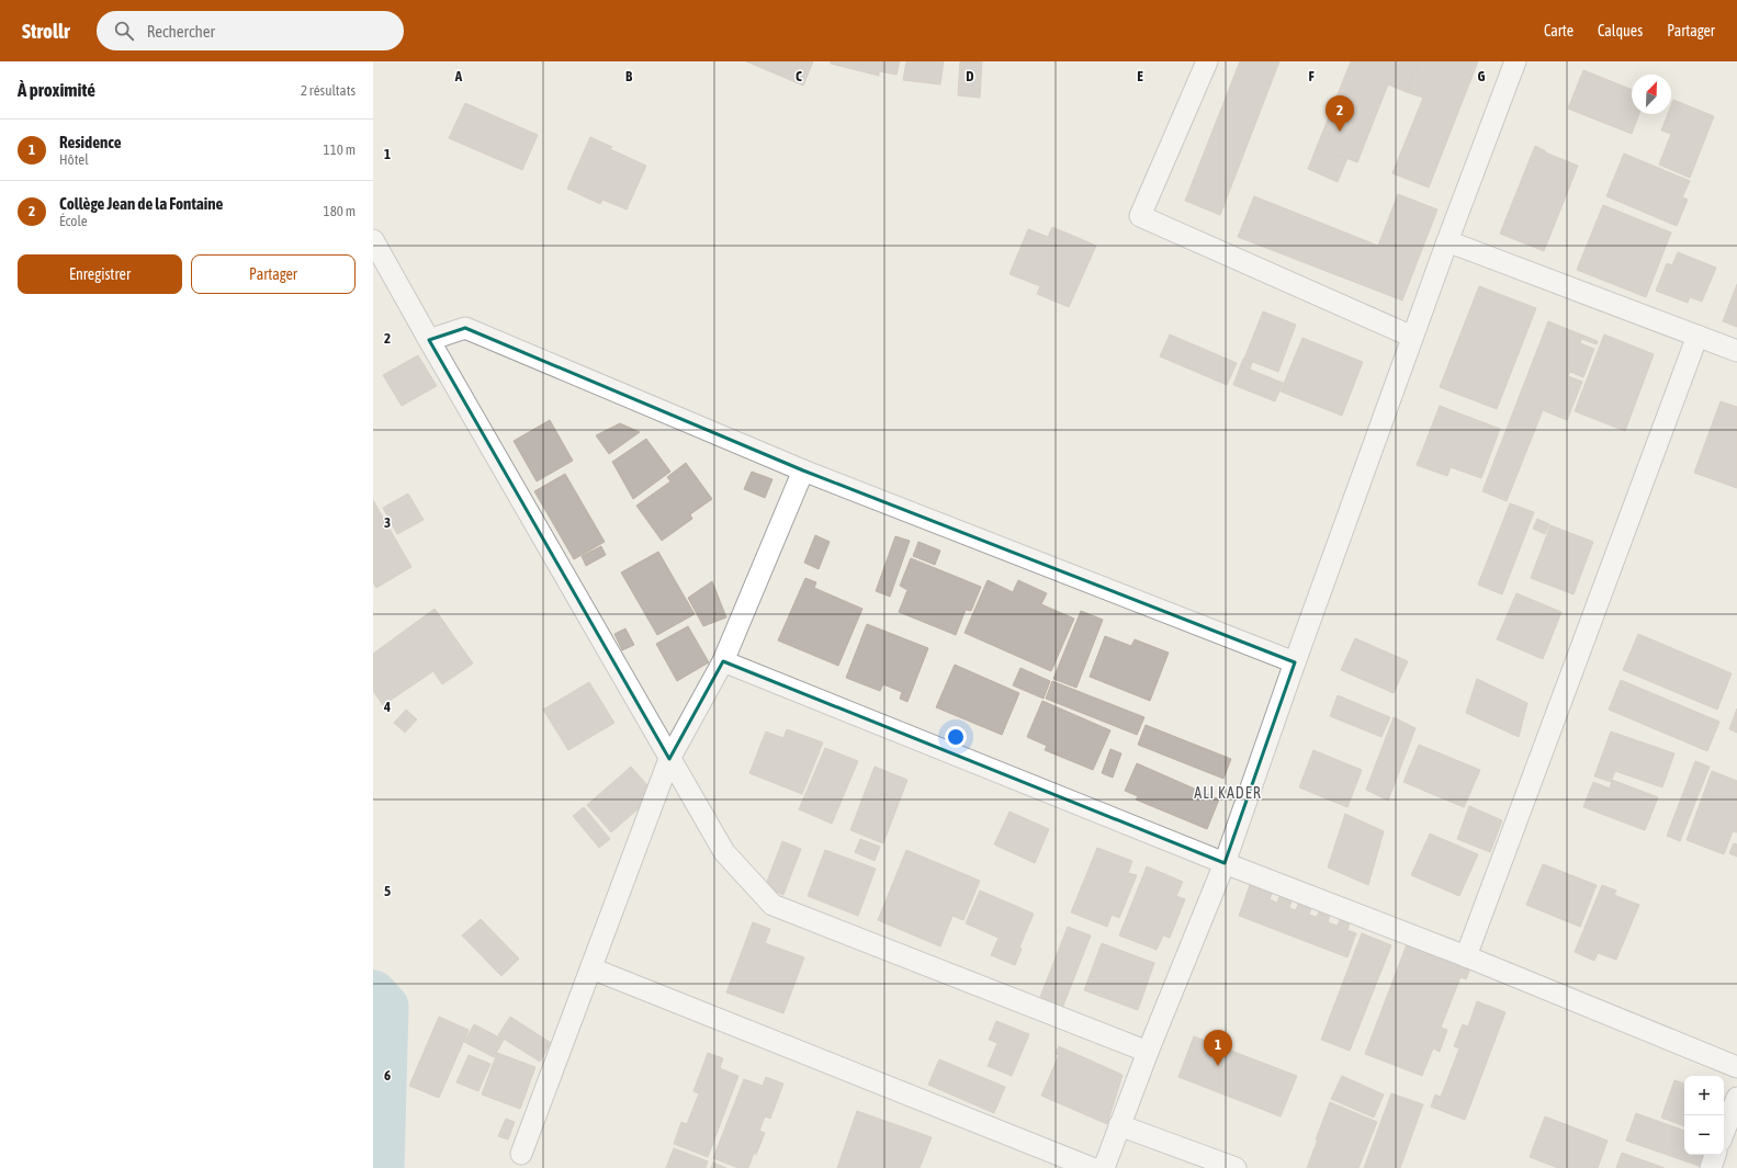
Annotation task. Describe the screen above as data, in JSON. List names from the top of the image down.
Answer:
{
  "districts": ["ALI KADER"],
  "north": "top right",
  "page": {
    "header": "Strollr",
    "search": "Rechercher",
    "nav": ["Carte", "Calques", "Partager"],
    "heading": ["À proximité", "2 résultats"],
    "pins": ["2", "1"],
    "list": [
      {
        "mark": "1",
        "name": "Residence",
        "note": "Hôtel",
        "value": "110 m"
      },
      {
        "mark": "2",
        "name": "Collège Jean de la Fontaine",
        "note": "École",
        "value": "180 m"
      }
    ],
    "buttons": ["Enregistrer", "Partager"],
    "map_buttons": ["+", "−"]
  },
  "grid": {
    "columns": [
      "A",
      "B",
      "C",
      "D",
      "E",
      "F",
      "G"
    ],
    "rows": [
      "1",
      "2",
      "3",
      "4",
      "5",
      "6"
    ]
  }
}
